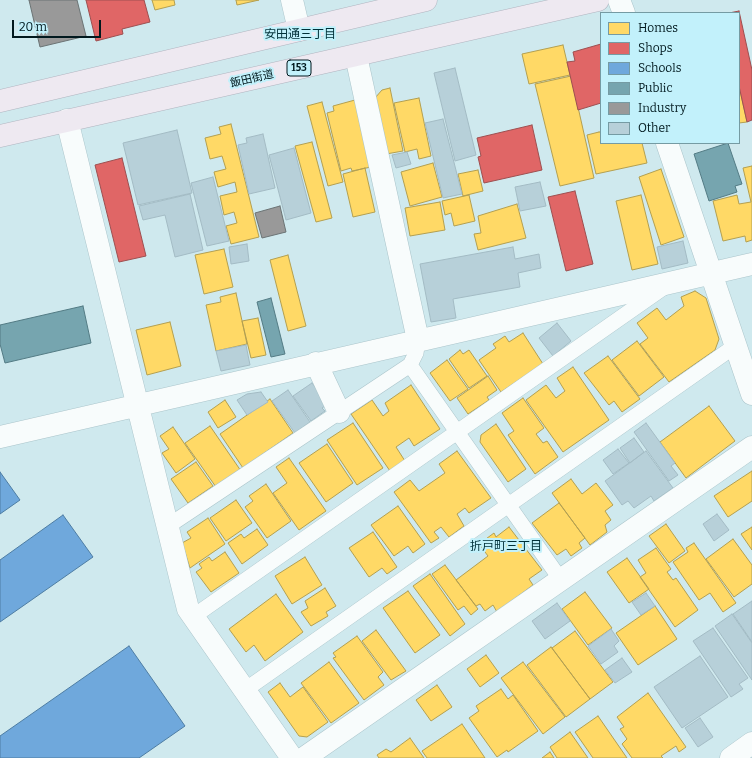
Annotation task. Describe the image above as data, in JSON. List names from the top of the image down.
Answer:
{
  "streets": {
    "highway": ["153", "飯田街道"]
  },
  "districts": ["安田通三丁目", "折戸町三丁目"],
  "legend": [
    "Homes",
    "Shops",
    "Schools",
    "Public",
    "Industry",
    "Other"
  ],
  "scale_bar": "20 m"
}
